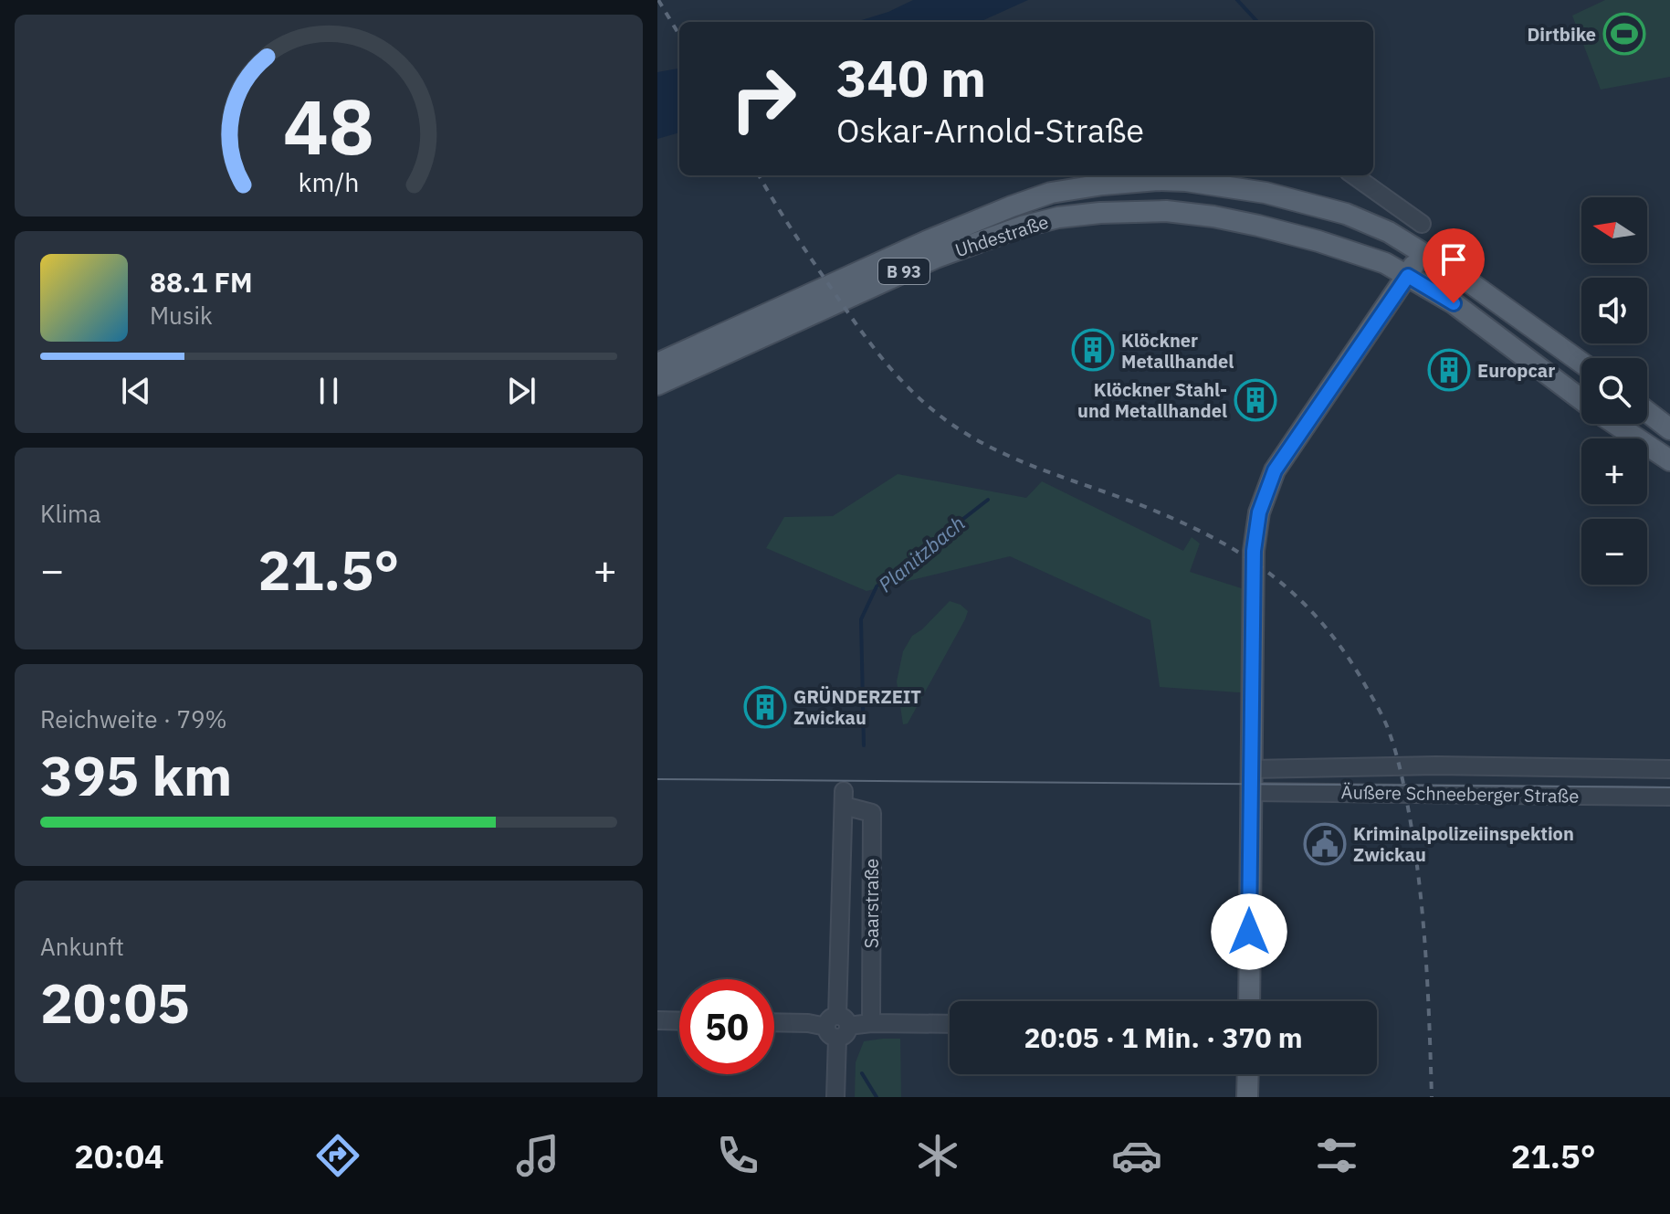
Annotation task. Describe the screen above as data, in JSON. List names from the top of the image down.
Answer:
{
  "streets": {
    "main road": ["Uhdestraße", "B 93"],
    "street": ["Äußere Schneeberger Straße", "Saarstraße"]
  },
  "crossings": [
    ["Uhdestraße", "B 93"]
  ],
  "water": ["Planitzbach"],
  "places": {
    "sports": ["Dirtbike"],
    "building": [
      "Klöckner Metallhandel",
      "Europcar",
      "Klöckner Stahl- und Metallhandel",
      "GRÜNDERZEIT Zwickau"
    ],
    "public building": ["Kriminalpolizeiinspektion Zwickau"]
  },
  "north": "left",
  "page": {
    "turn": ["340 m", "Oskar-Arnold-Straße"],
    "map_buttons": ["+", "−"],
    "song": ["88.1 FM", "Musik"],
    "tile": [
      "Klima",
      ["Reichweite · 79%", "395 km"],
      ["Ankunft", "20:05"]
    ],
    "heat": ["−", "21.5°", "+"],
    "limit": "50",
    "trip": "20:05 · 1 Min. · 370 m",
    "tabs": ["20:04", "21.5°"],
    "gauge": ["48", "km/h"]
  }
}
